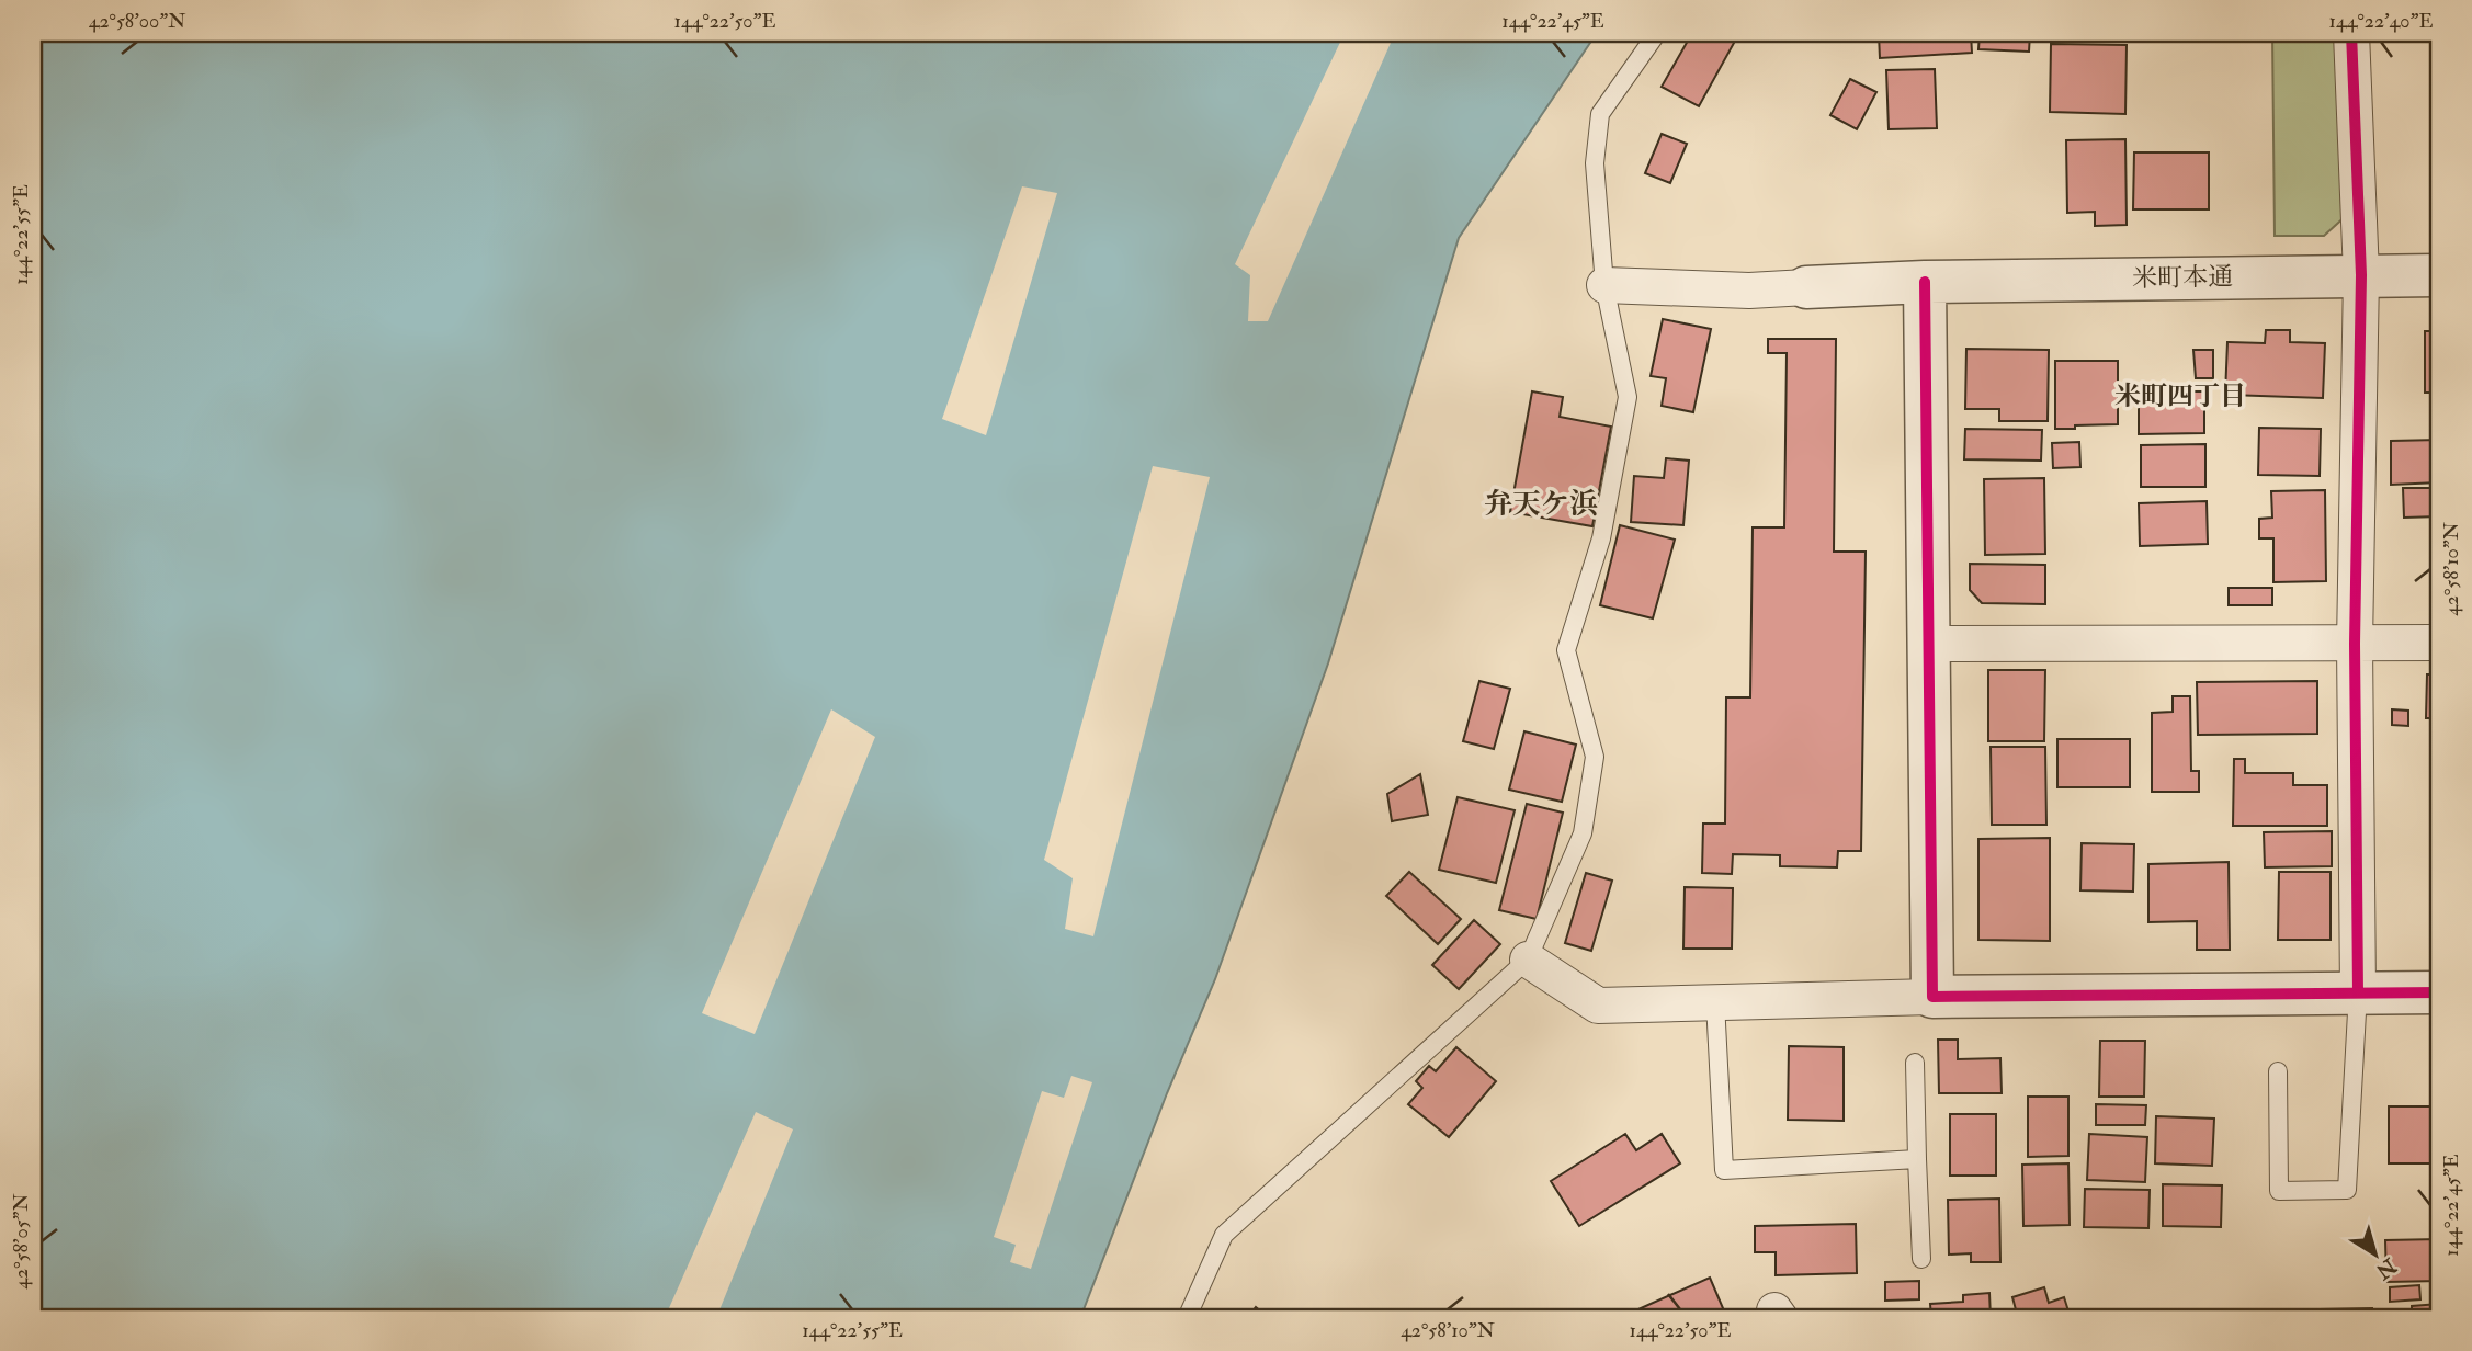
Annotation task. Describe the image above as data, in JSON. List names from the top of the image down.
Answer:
{
  "streets": {
    "street": ["米町本通"]
  },
  "districts": ["米町四丁目", "弁天ケ浜"],
  "north": "bottom right",
  "coordinates": [
    "42°58'00\"N",
    "144°22'50\"E",
    "144°22'45\"E",
    "144°22'40\"E",
    "144°22'55\"E",
    "42°58'10\"N",
    "42°58'05\"N"
  ]
}
